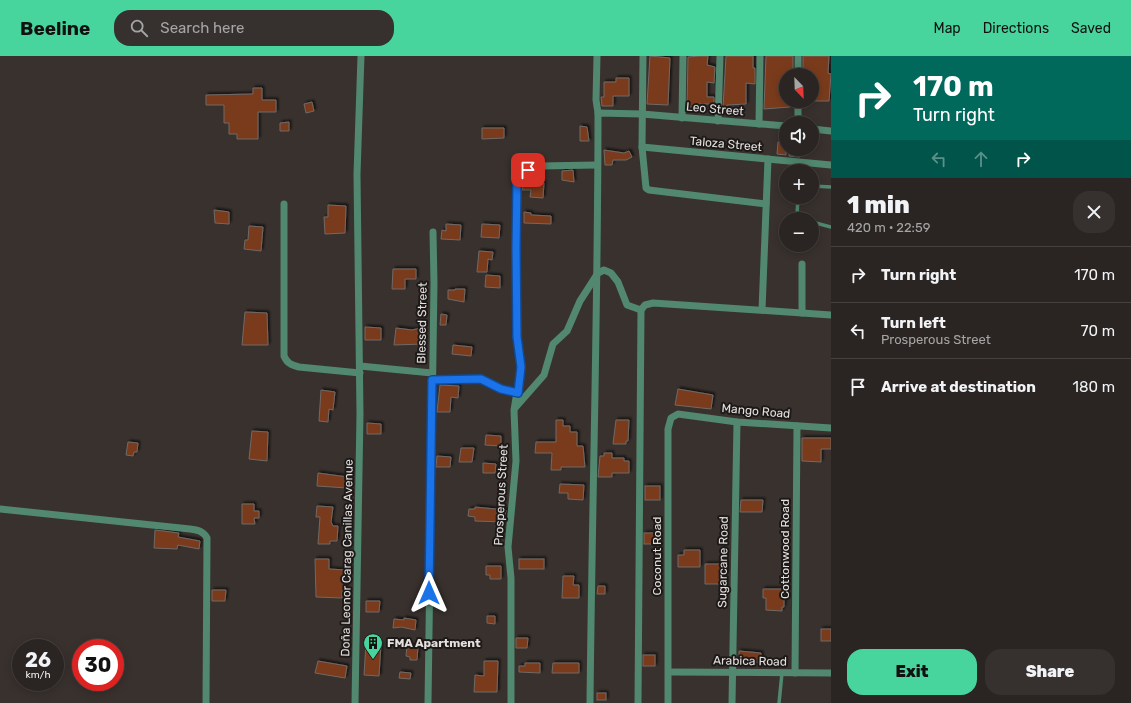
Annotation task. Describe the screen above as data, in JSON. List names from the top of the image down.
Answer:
{
  "streets": {
    "street": [
      "Leo Street",
      "Taloza Street",
      "Blessed Street",
      "Mango Road",
      "Prosperous Street",
      "Cottonwood Road",
      "Coconut Road",
      "Doña Leonor Carag Canillas Avenue",
      "Sugarcane Road",
      "Arabica Road"
    ]
  },
  "crossings": [
    ["Mango Road", "Cottonwood Road"],
    ["Mango Road", "Coconut Road"],
    ["Mango Road", "Sugarcane Road"],
    ["Cottonwood Road", "Arabica Road"],
    ["Coconut Road", "Arabica Road"],
    ["Sugarcane Road", "Arabica Road"]
  ],
  "places": {
    "building": ["FMA Apartment"]
  },
  "north": "bottom right",
  "page": {
    "header": "Beeline",
    "search": "Search here",
    "nav": ["Map", "Directions", "Saved"],
    "turn": ["170 m", "Turn right"],
    "map_buttons": ["+", "−"],
    "heading": ["1 min", "420 m · 22:59"],
    "list": [
      {
        "name": "Turn right",
        "value": "170 m"
      },
      {
        "name": "Turn left",
        "note": "Prosperous Street",
        "value": "70 m"
      },
      {
        "name": "Arrive at destination",
        "value": "180 m"
      }
    ],
    "speed": "26 km/h",
    "limit": "30",
    "buttons": ["Exit", "Share"]
  }
}
